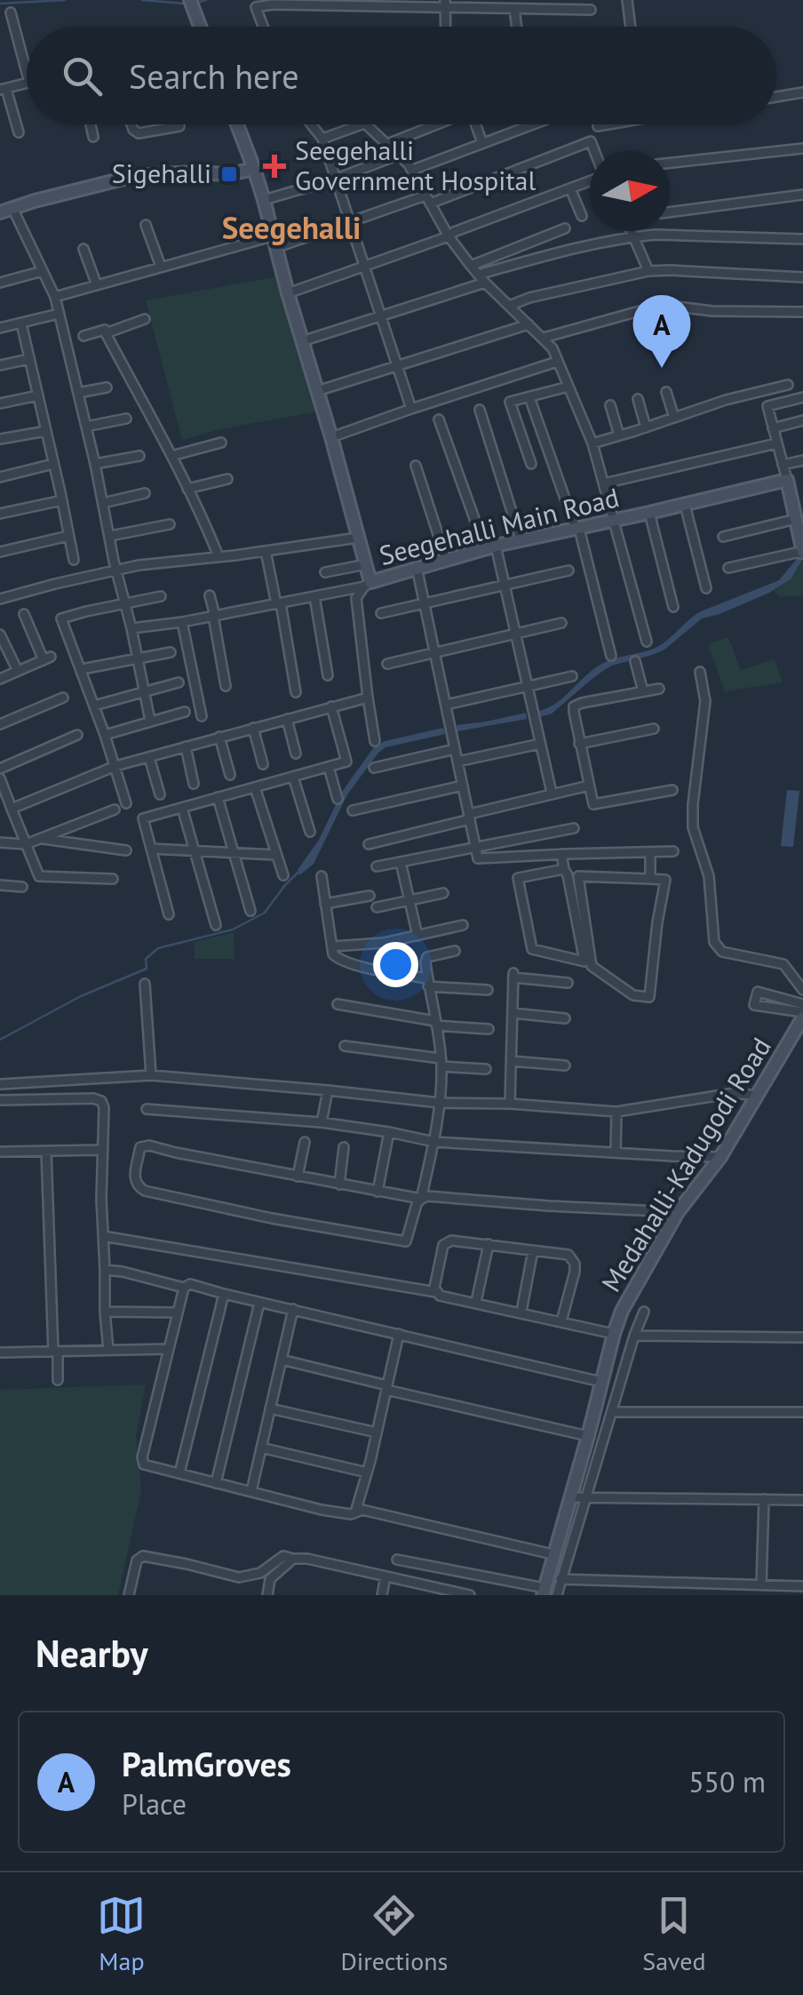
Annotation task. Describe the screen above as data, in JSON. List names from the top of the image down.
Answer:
{
  "streets": {
    "street": ["Seegehalli Main Road", "Medahalli-Kadugodi Road"]
  },
  "districts": ["Seegehalli"],
  "places": {
    "health": ["Seegehalli Government Hospital"],
    "transit": ["Sigehalli"]
  },
  "north": "right",
  "page": {
    "search": "Search here",
    "pins": "A",
    "heading": "Nearby",
    "list": [
      {
        "mark": "A",
        "name": "PalmGroves",
        "note": "Place",
        "value": "550 m"
      }
    ],
    "nav": ["Map", "Directions", "Saved"]
  }
}
